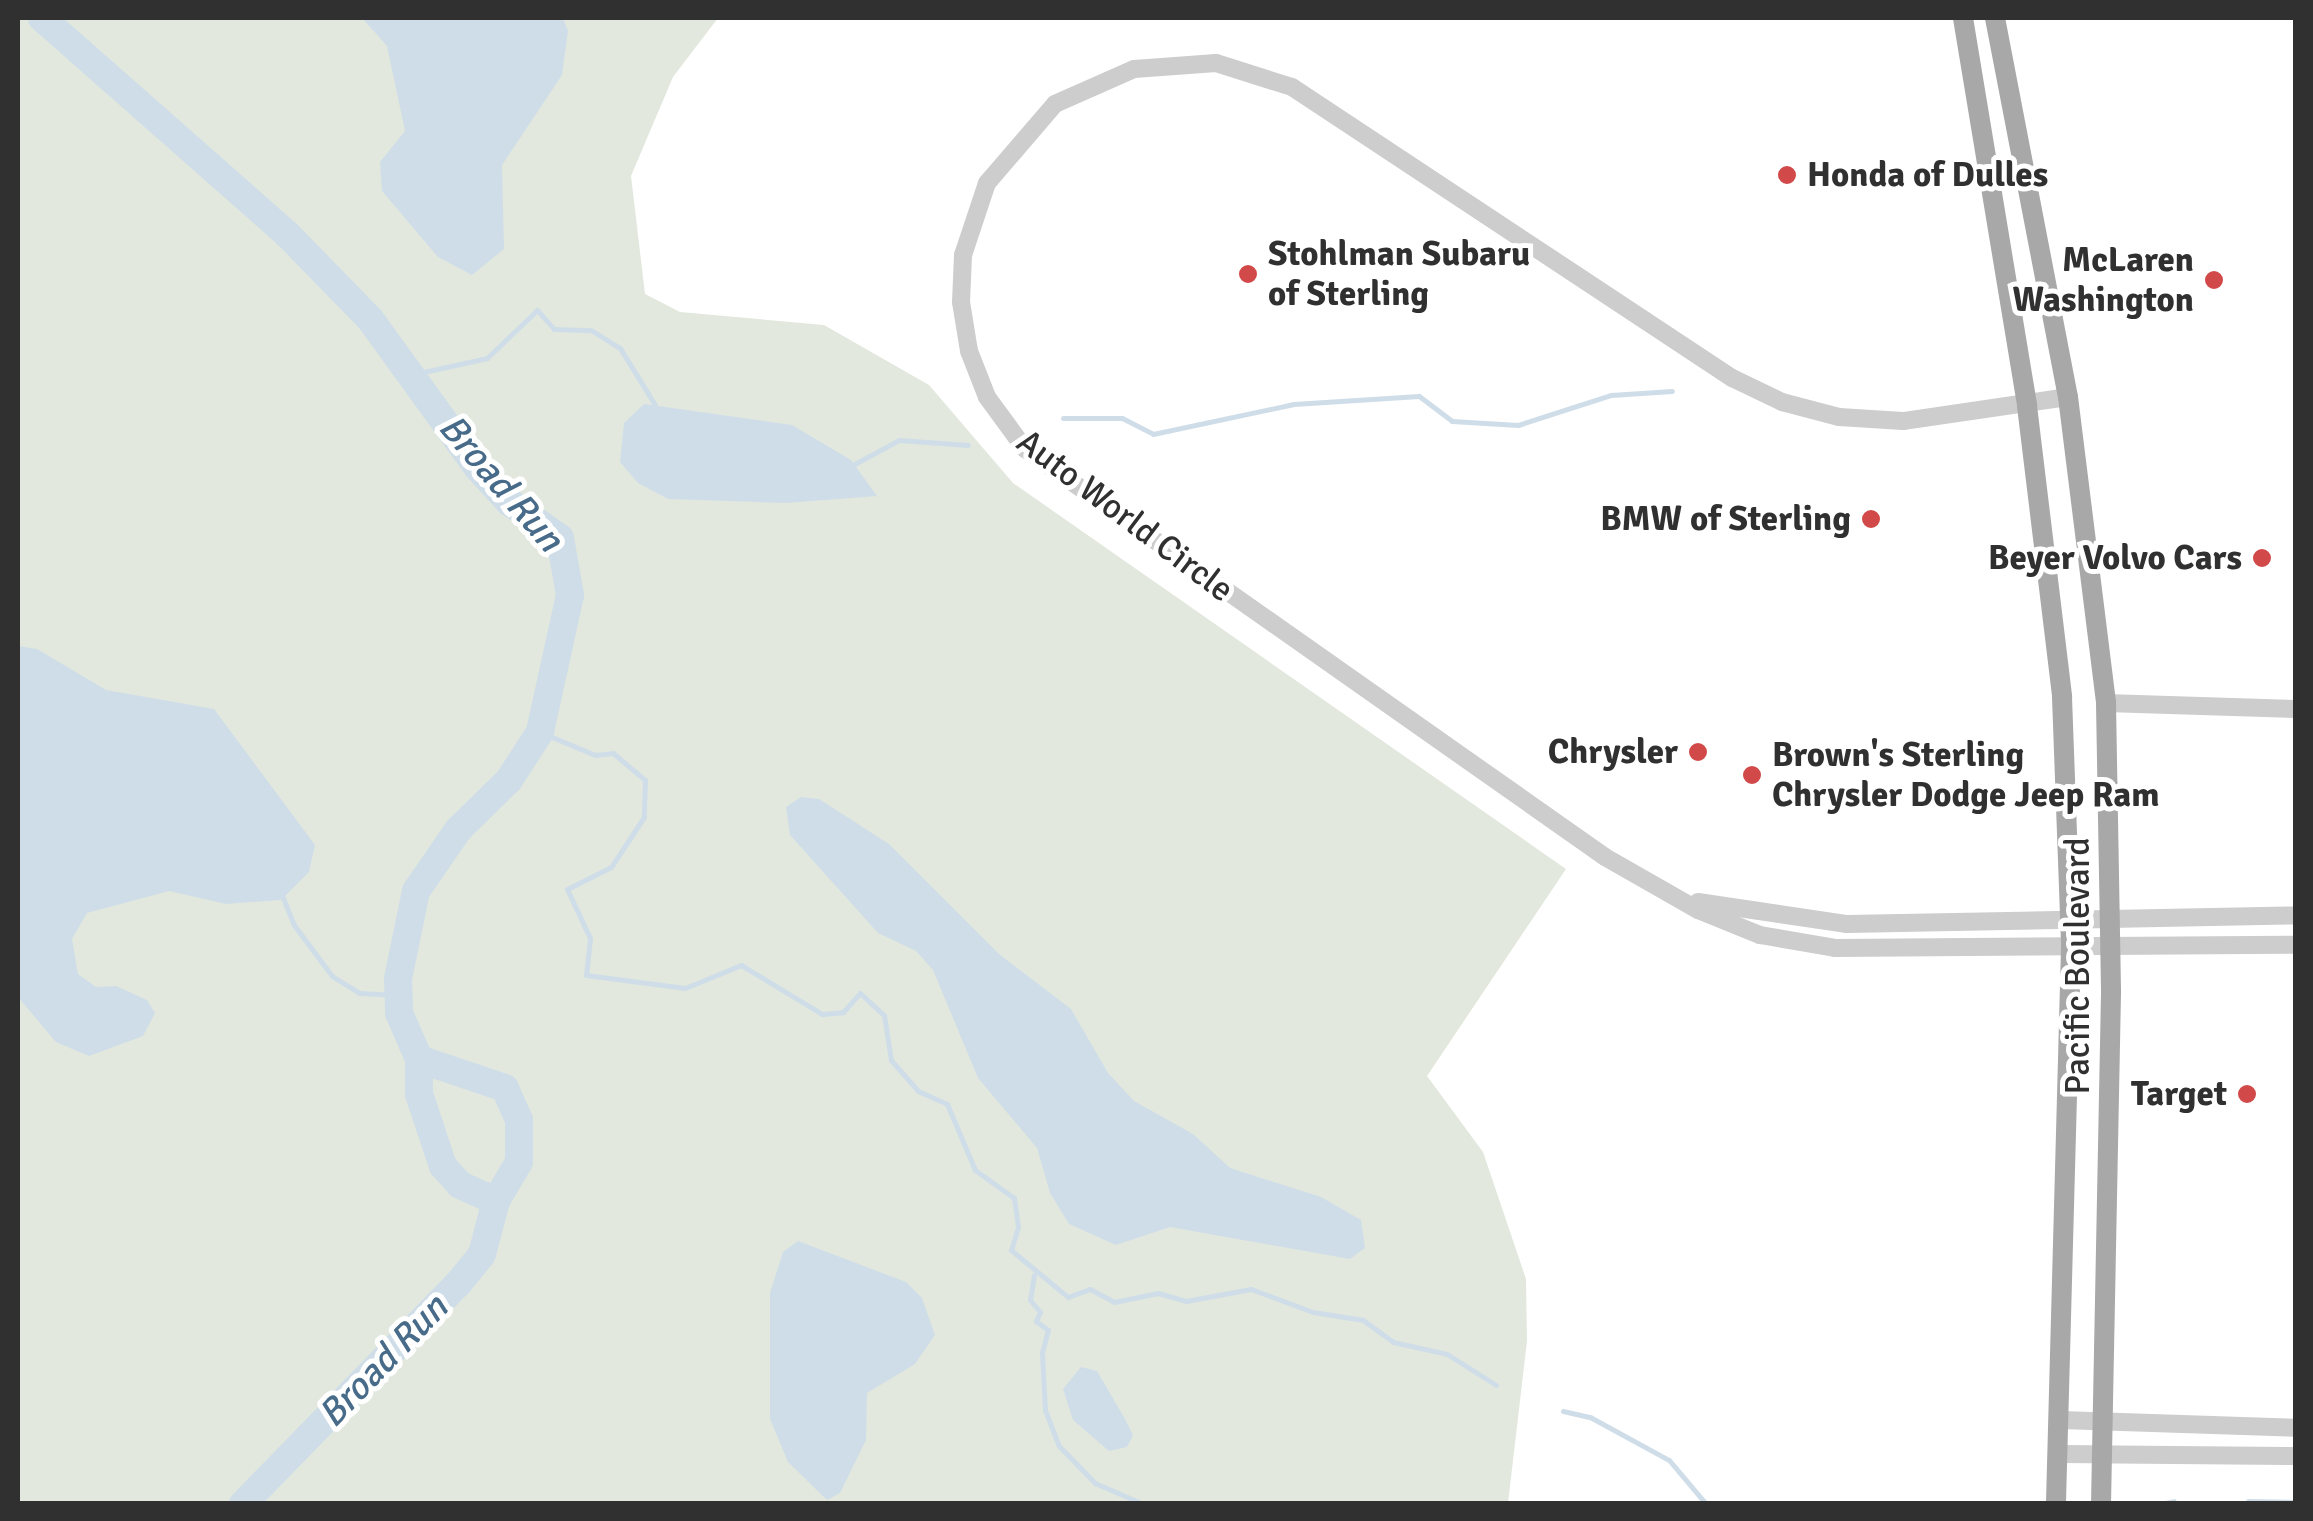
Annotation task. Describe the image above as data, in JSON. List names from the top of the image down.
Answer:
{
  "streets": {
    "main road": ["Pacific Boulevard"],
    "street": ["Auto World Circle"]
  },
  "crossings": [
    ["Auto World Circle", "Pacific Boulevard"]
  ],
  "water": ["Broad Run"],
  "places": [
    "Honda of Dulles",
    "Stohlman Subaru of Sterling",
    "McLaren Washington",
    "BMW of Sterling",
    "Beyer Volvo Cars",
    "Chrysler",
    "Brown's Sterling Chrysler Dodge Jeep Ram",
    "Target"
  ]
}
